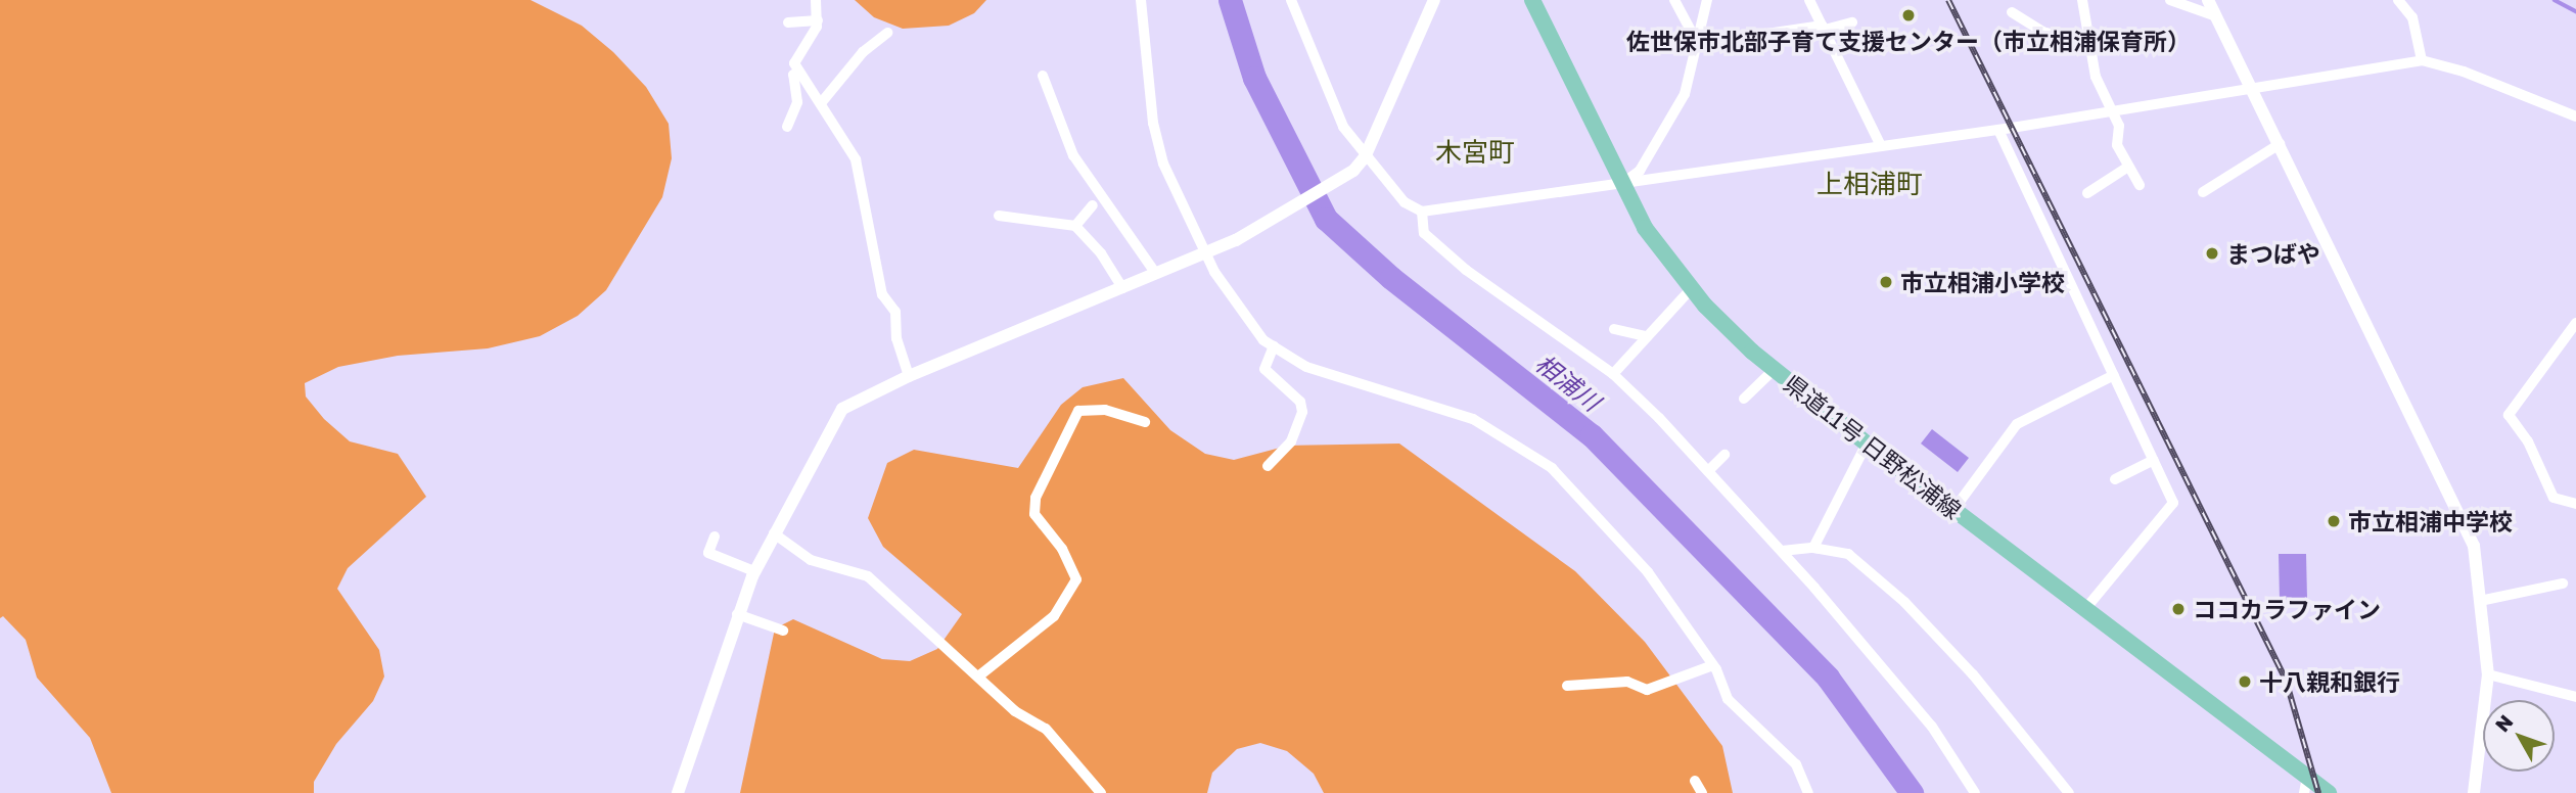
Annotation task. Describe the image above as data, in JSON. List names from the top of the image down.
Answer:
{
  "streets": {
    "main road": ["県道11号 日野松浦線"]
  },
  "districts": ["木宮町", "上相浦町"],
  "water": ["相浦川"],
  "places": [
    "佐世保市北部子育て支援センター（市立相浦保育所）",
    "まつばや",
    "市立相浦小学校",
    "市立相浦中学校",
    "ココカラファイン",
    "十八親和銀行"
  ],
  "north": "top left"
}
